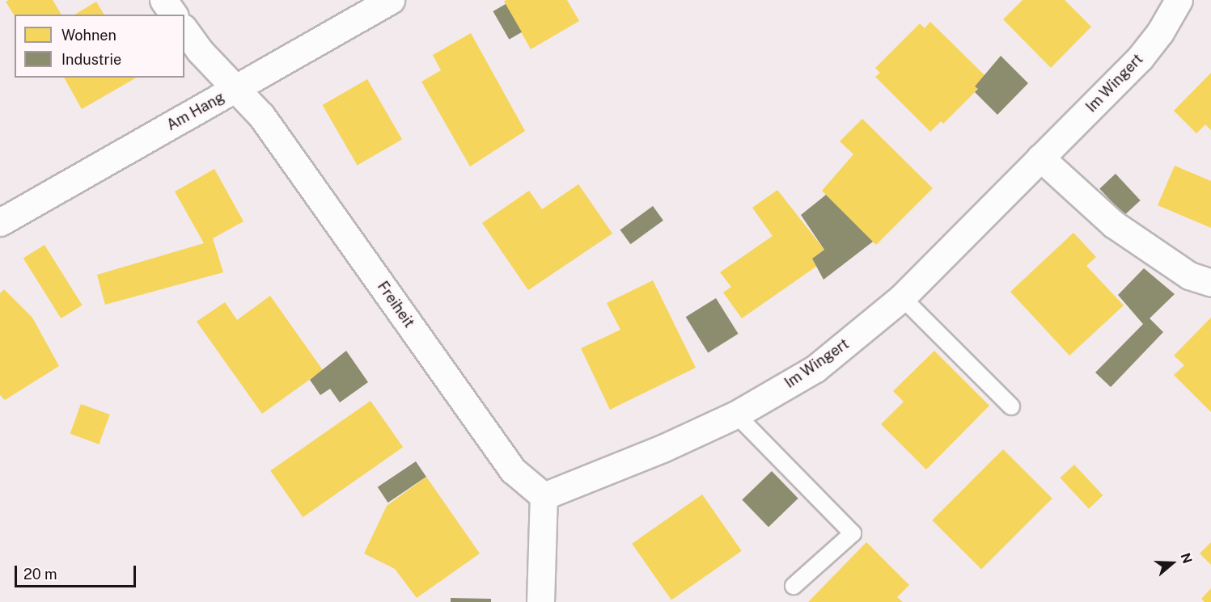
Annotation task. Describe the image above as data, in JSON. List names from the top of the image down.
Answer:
{
  "streets": {
    "street": ["Im Wingert", "Am Hang", "Freiheit"]
  },
  "crossings": [
    ["Im Wingert", "Freiheit"],
    ["Am Hang", "Freiheit"]
  ],
  "legend": ["Wohnen", "Industrie"],
  "scale_bar": "20 m",
  "north": "right"
}
